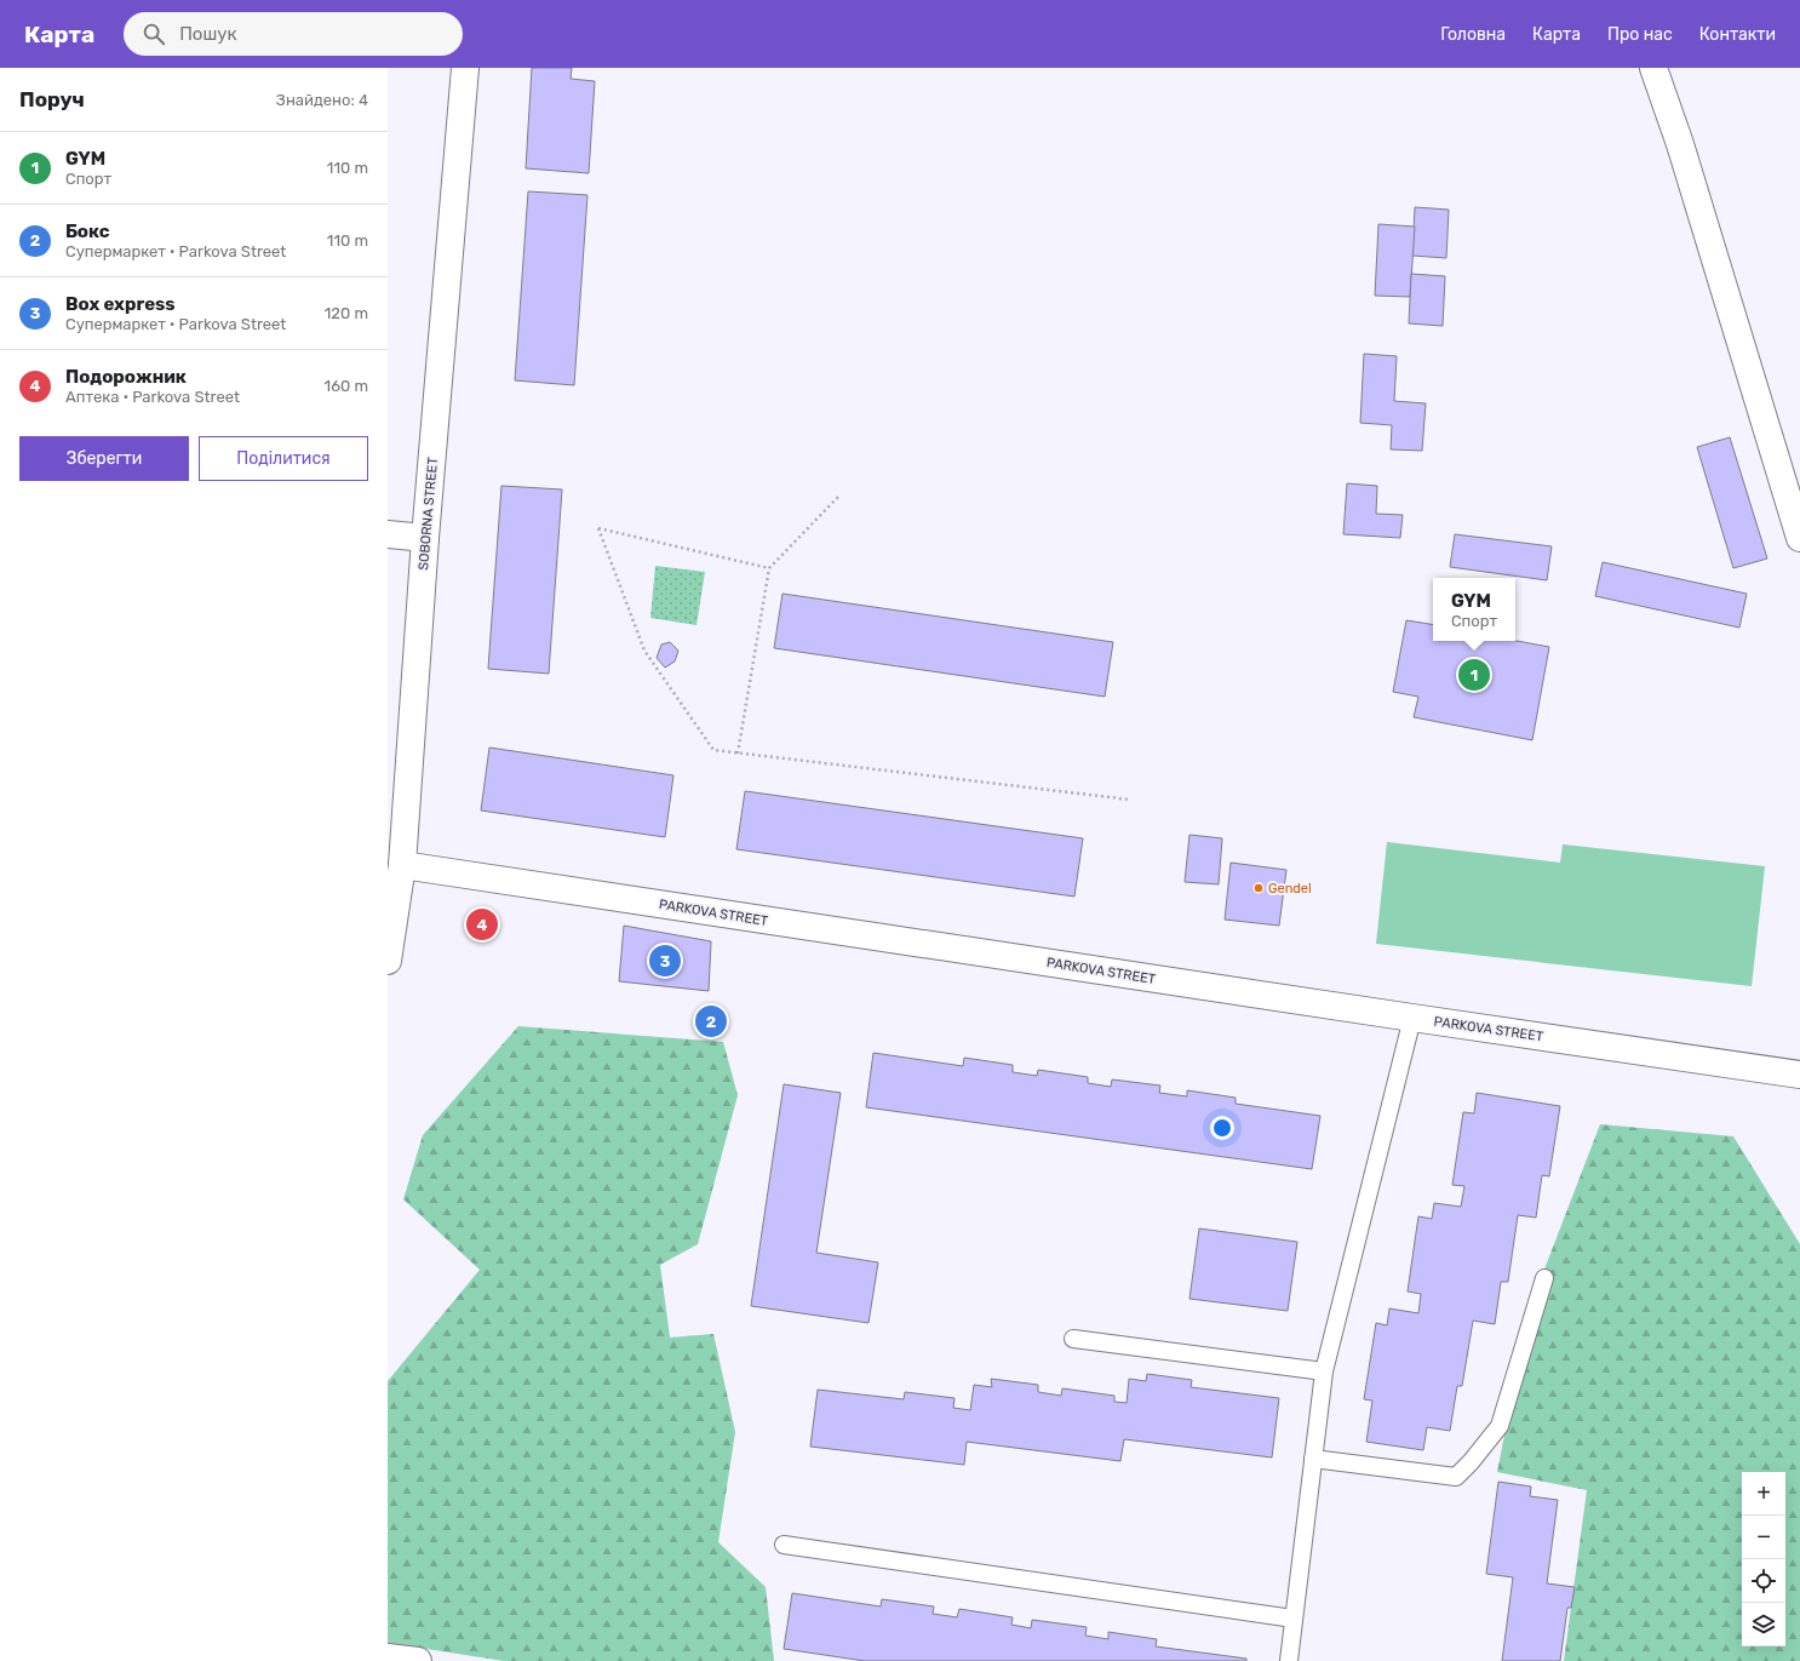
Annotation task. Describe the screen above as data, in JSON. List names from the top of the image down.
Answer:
{
  "streets": {
    "street": ["SOBORNA STREET", "PARKOVA STREET"]
  },
  "crossings": [
    ["SOBORNA STREET", "PARKOVA STREET"]
  ],
  "places": ["Gendel"],
  "page": {
    "header": "Карта",
    "search": "Пошук",
    "nav": [
      "Головна",
      "Карта",
      "Про нас",
      "Контакти"
    ],
    "heading": ["Поруч", "Знайдено: 4"],
    "list": [
      {
        "mark": "1",
        "name": "GYM",
        "note": "Спорт",
        "value": "110 m"
      },
      {
        "mark": "2",
        "name": "Бокс",
        "note": "Супермаркет · Parkova Street",
        "value": "110 m"
      },
      {
        "mark": "3",
        "name": "Box express",
        "note": "Супермаркет · Parkova Street",
        "value": "120 m"
      },
      {
        "mark": "4",
        "name": "Подорожник",
        "note": "Аптека · Parkova Street",
        "value": "160 m"
      }
    ],
    "buttons": ["Зберегти", "Поділитися"],
    "popup": ["GYM", "Спорт"],
    "pins": [
      "1",
      "4",
      "3",
      "2"
    ],
    "map_buttons": ["+", "−"]
  }
}
